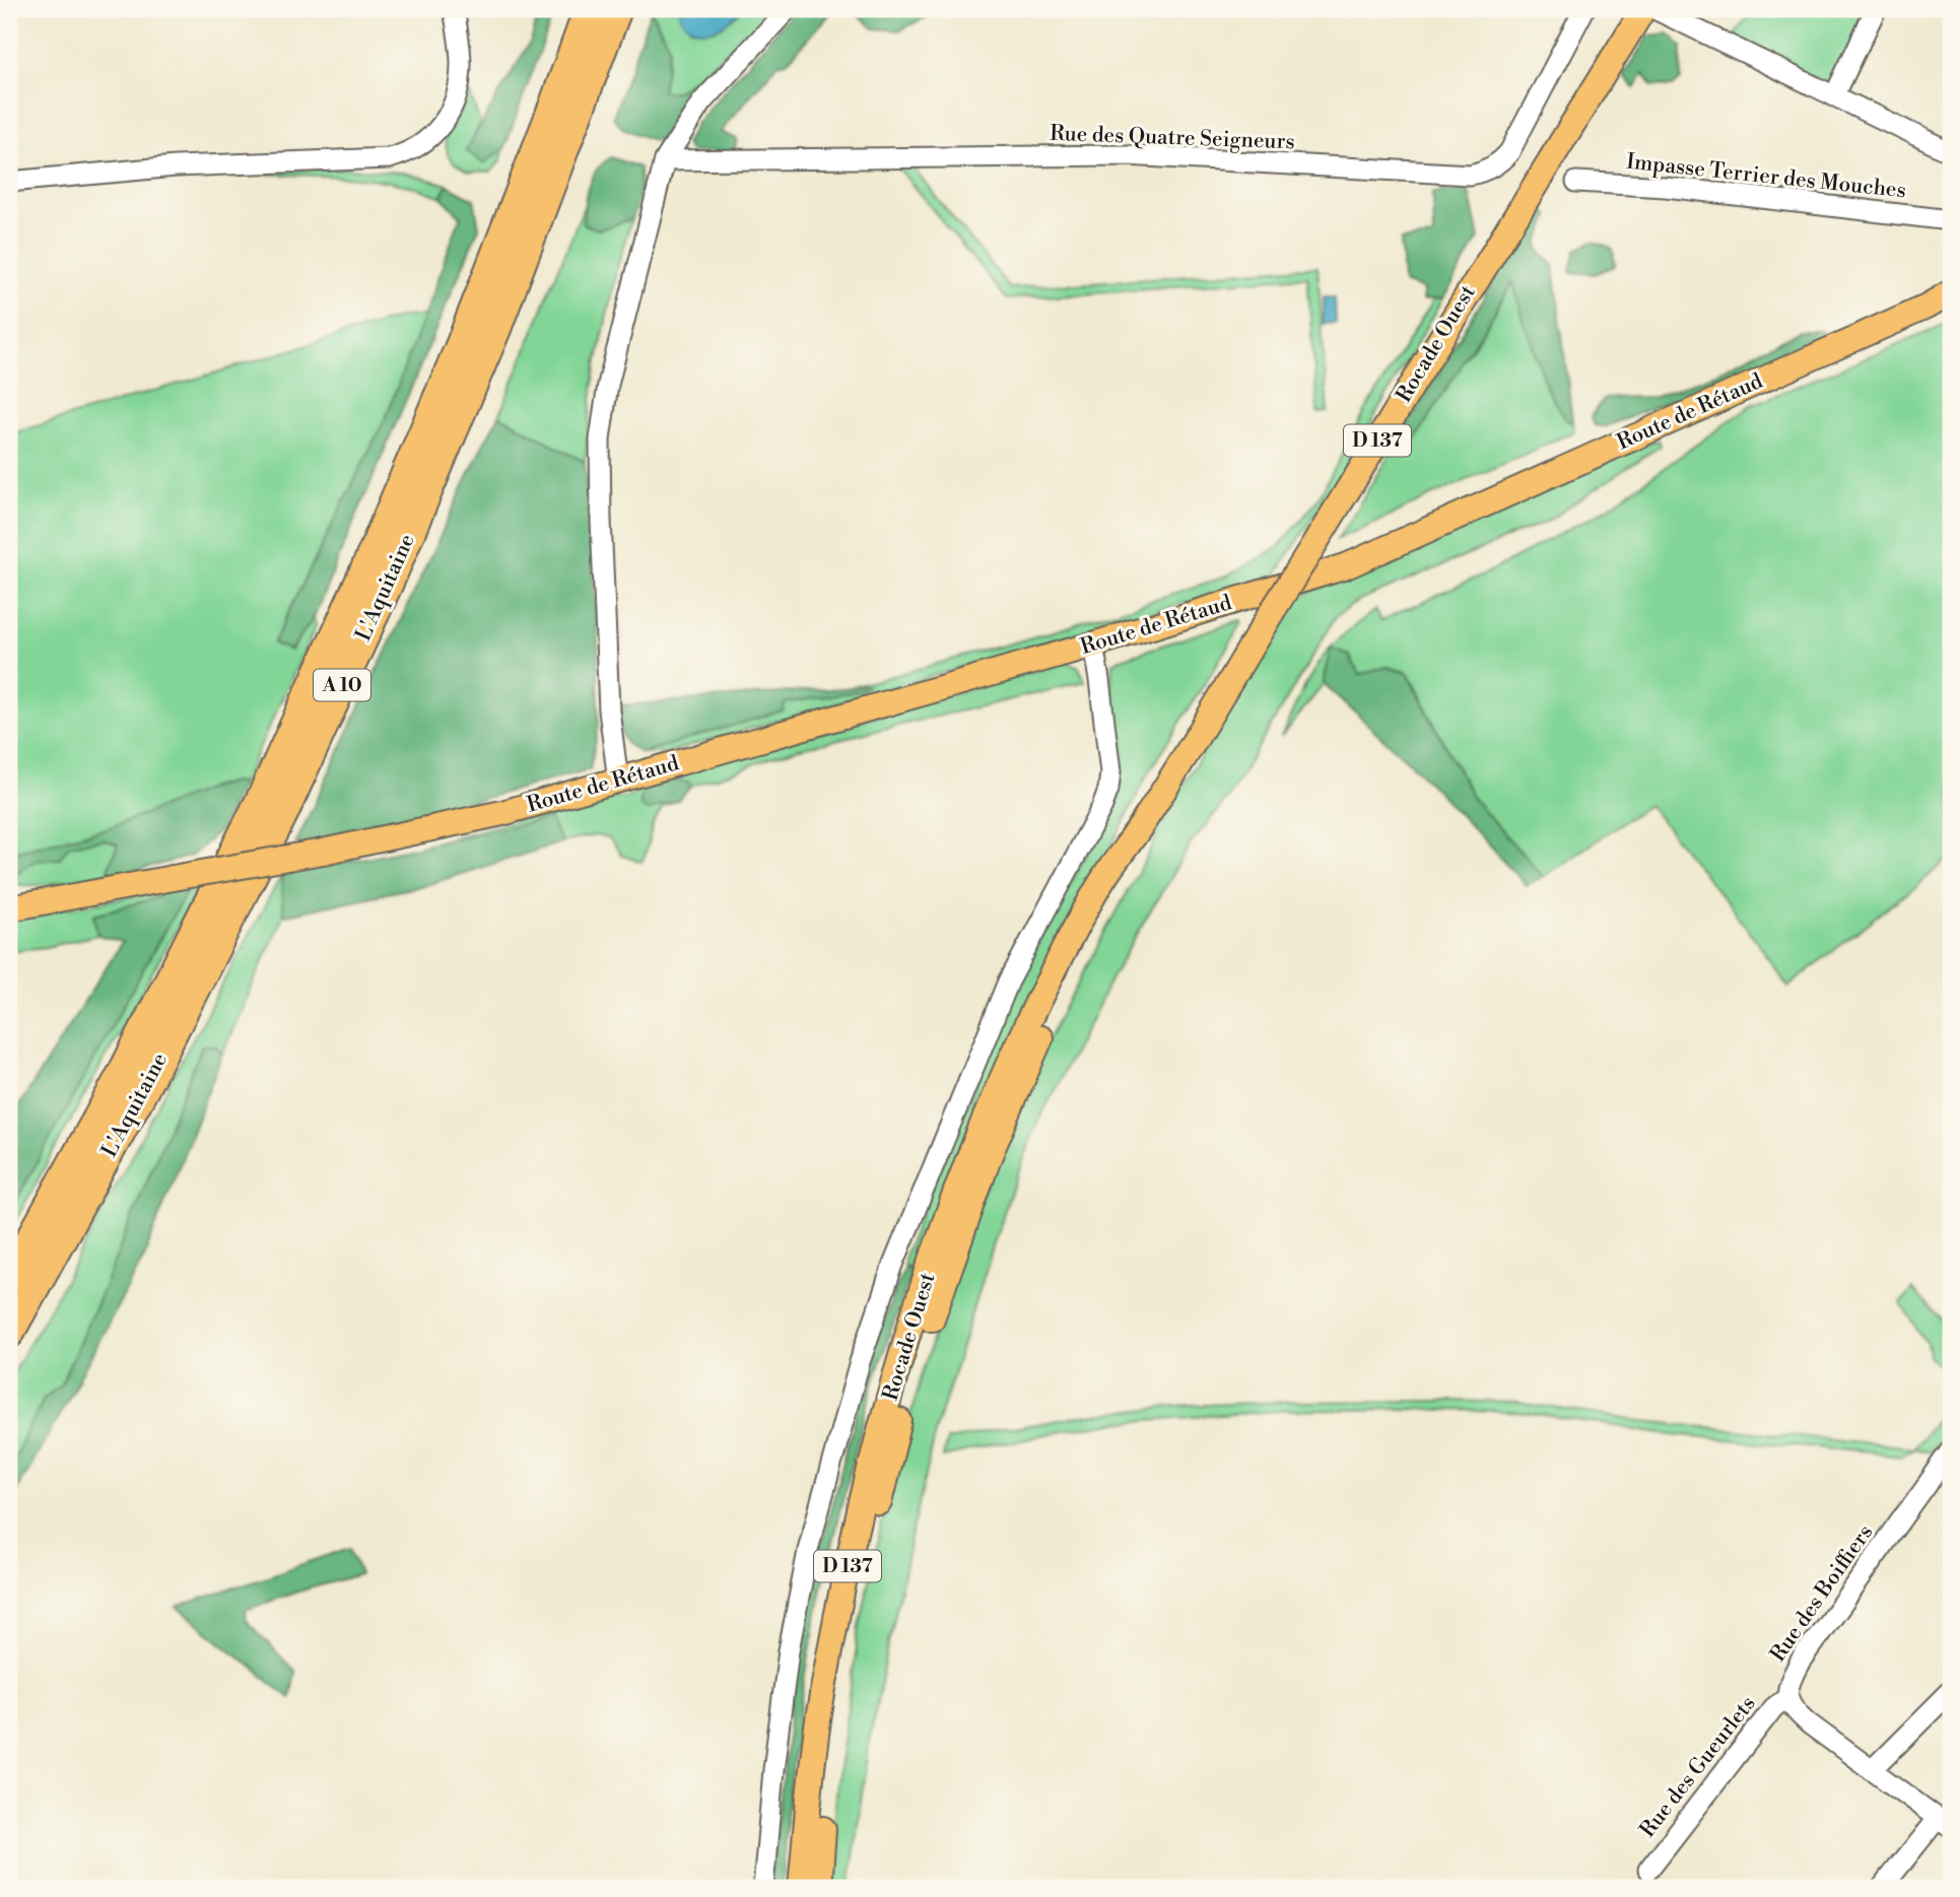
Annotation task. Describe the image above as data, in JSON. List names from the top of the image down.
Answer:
{
  "streets": {
    "highway": ["L'Aquitaine", "A 10"],
    "main road": ["Rocade Ouest", "Route de Rétaud", "D 137"],
    "street": [
      "Rue des Quatre Seigneurs",
      "Impasse Terrier des Mouches",
      "Rue des Boiffiers",
      "Rue des Gueurlets"
    ]
  },
  "crossings": [
    ["Rue des Boiffiers", "Rue des Gueurlets"]
  ]
}
